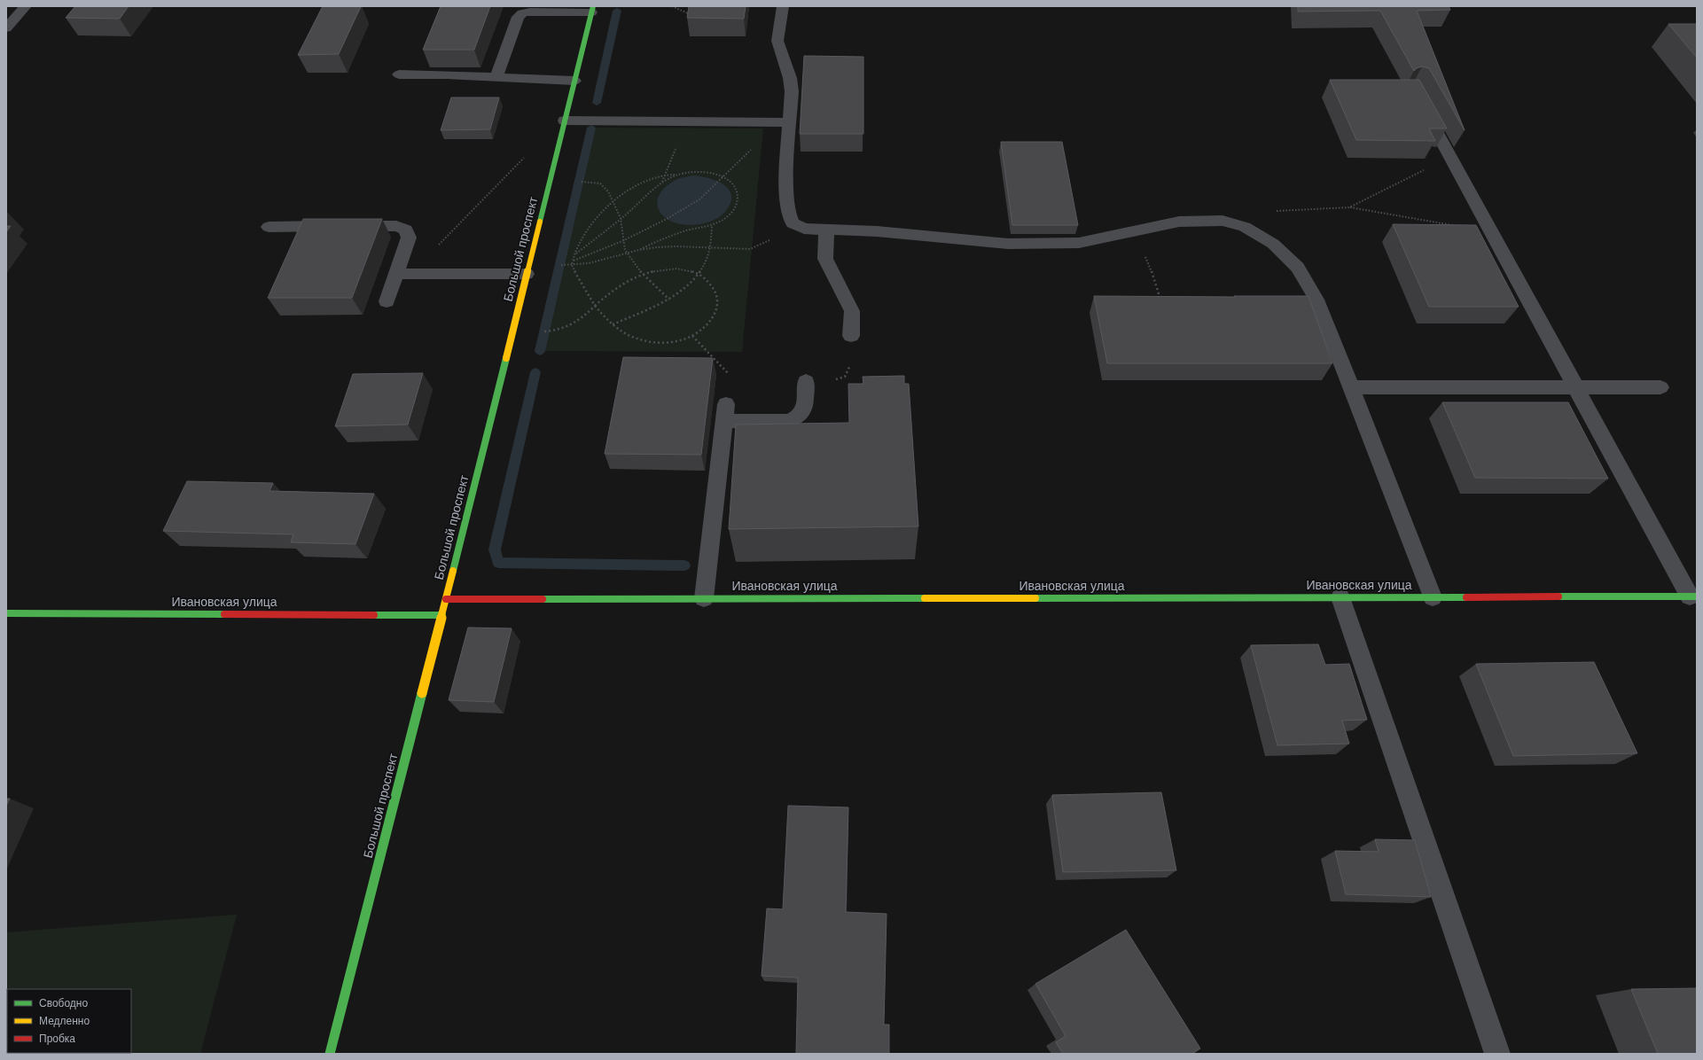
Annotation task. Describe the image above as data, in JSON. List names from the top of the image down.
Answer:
{
  "streets": {
    "street": ["Большой проспект", "Ивановская улица"]
  },
  "crossings": [
    ["Большой проспект", "Ивановская улица"]
  ],
  "legend": ["Свободно", "Медленно", "Пробка"]
}
